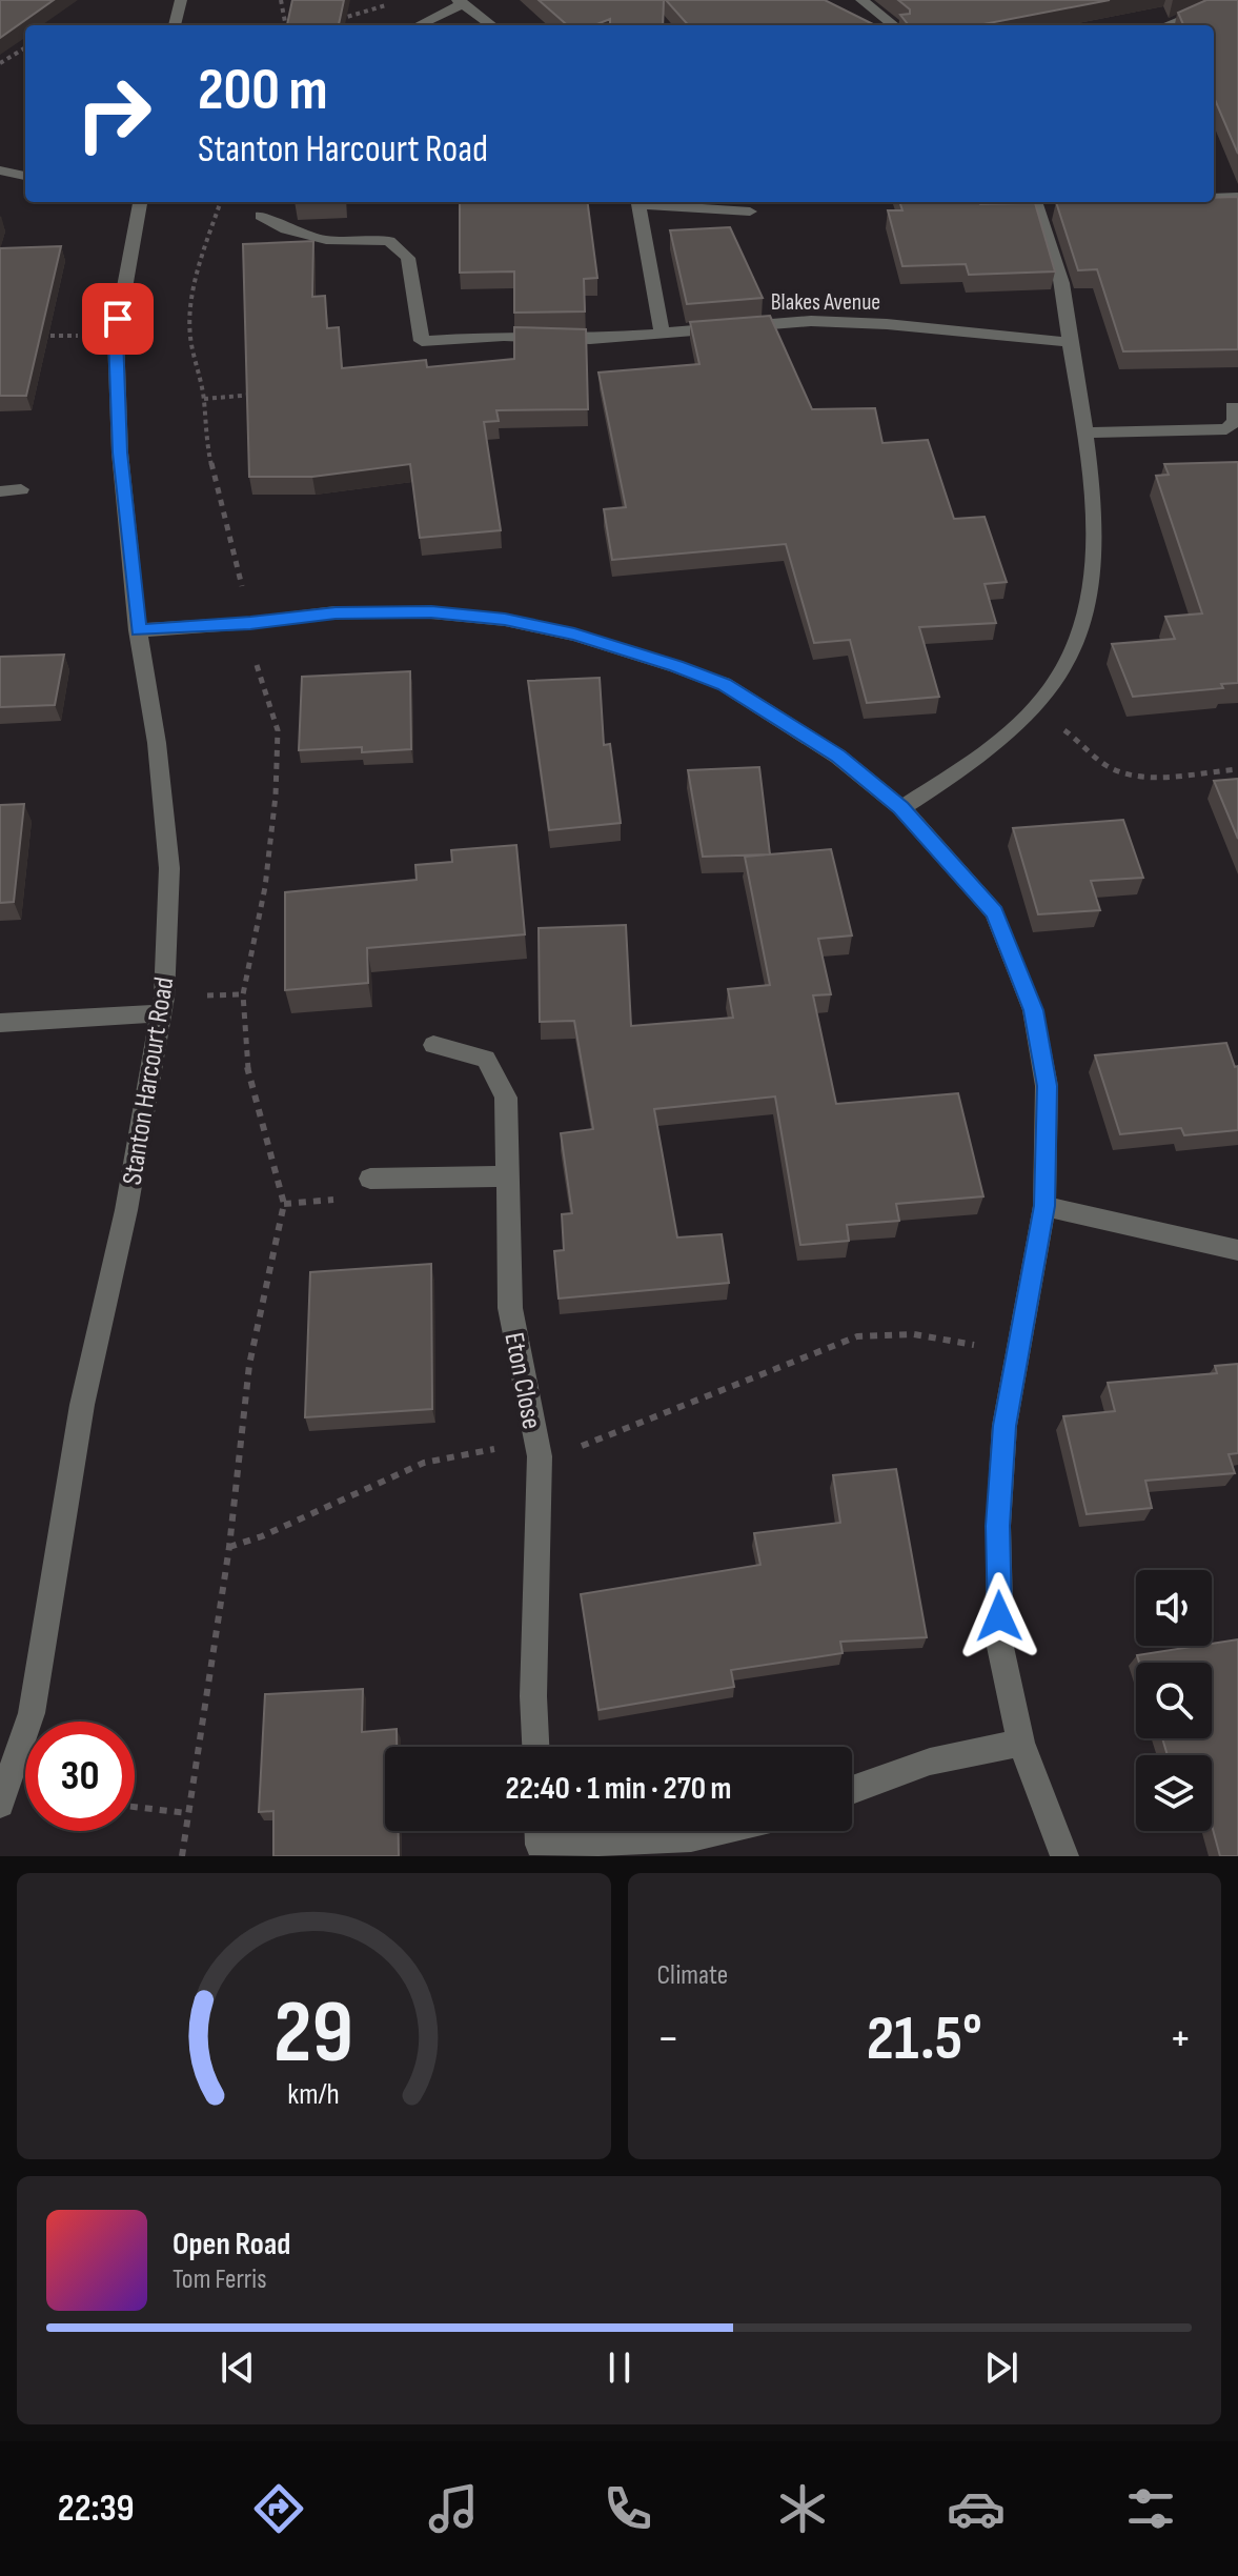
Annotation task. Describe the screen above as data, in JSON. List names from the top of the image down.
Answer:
{
  "streets": {
    "street": ["Blakes Avenue", "Stanton Harcourt Road", "Eton Close"]
  },
  "page": {
    "turn": ["200 m", "Stanton Harcourt Road"],
    "limit": "30",
    "trip": "22:40 · 1 min · 270 m",
    "tile": "Climate",
    "heat": ["−", "21.5°", "+"],
    "song": ["Open Road", "Tom Ferris"],
    "tabs": "22:39",
    "gauge": ["29", "km/h"]
  }
}
